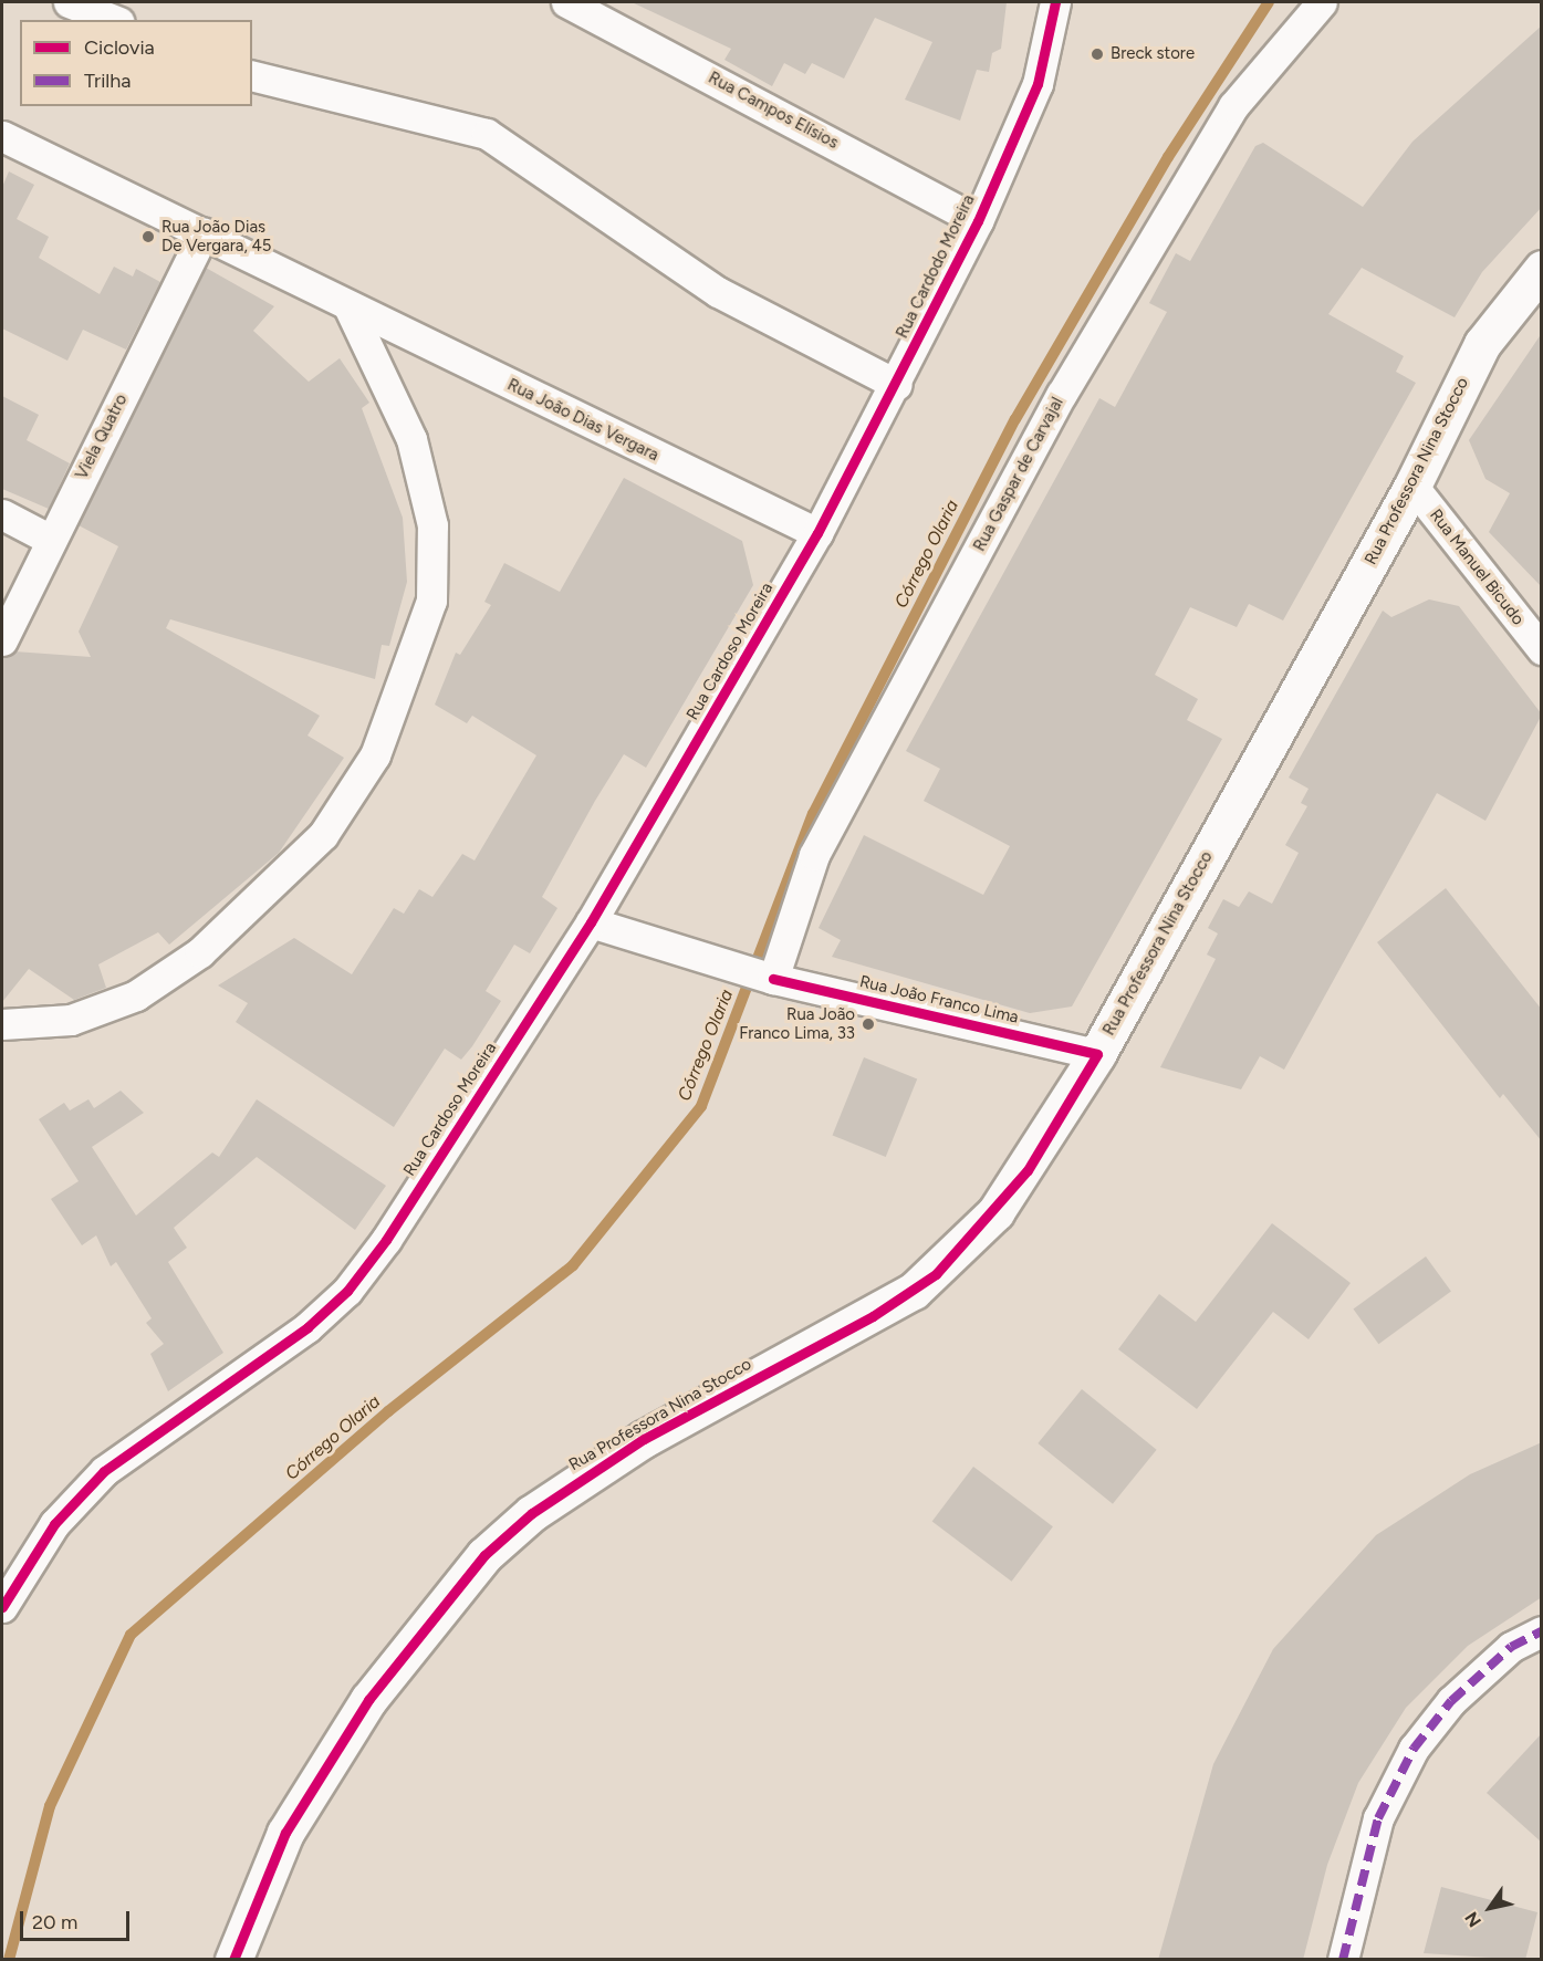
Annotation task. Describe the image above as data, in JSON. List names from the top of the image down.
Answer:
{
  "streets": {
    "street": [
      "Rua Campos Elísios",
      "Rua Cardodo Moreira",
      "Rua João Dias Vergara",
      "Viela Quatro",
      "Rua Professora Nina Stocco",
      "Rua Gaspar de Carvajal",
      "Rua Manuel Bicudo",
      "Rua Cardoso Moreira",
      "Rua João Franco Lima"
    ]
  },
  "crossings": [
    ["Rua Campos Elísios", "Rua Cardodo Moreira"],
    ["Rua Cardodo Moreira", "Rua João Dias Vergara"],
    ["Rua Cardodo Moreira", "Rua Cardoso Moreira"],
    ["Rua João Dias Vergara", "Viela Quatro"],
    ["Rua João Dias Vergara", "Rua Cardoso Moreira"],
    ["Rua Professora Nina Stocco", "Rua Manuel Bicudo"],
    ["Rua Professora Nina Stocco", "Rua João Franco Lima"],
    ["Rua Gaspar de Carvajal", "Rua João Franco Lima"],
    ["Rua Cardoso Moreira", "Rua João Franco Lima"]
  ],
  "water": ["Córrego Olaria"],
  "places": ["Breck store", "Rua João Dias De Vergara, 45", "Rua João Franco Lima, 33"],
  "legend": ["Ciclovia", "Trilha"],
  "scale_bar": "20 m",
  "north": "bottom left"
}
